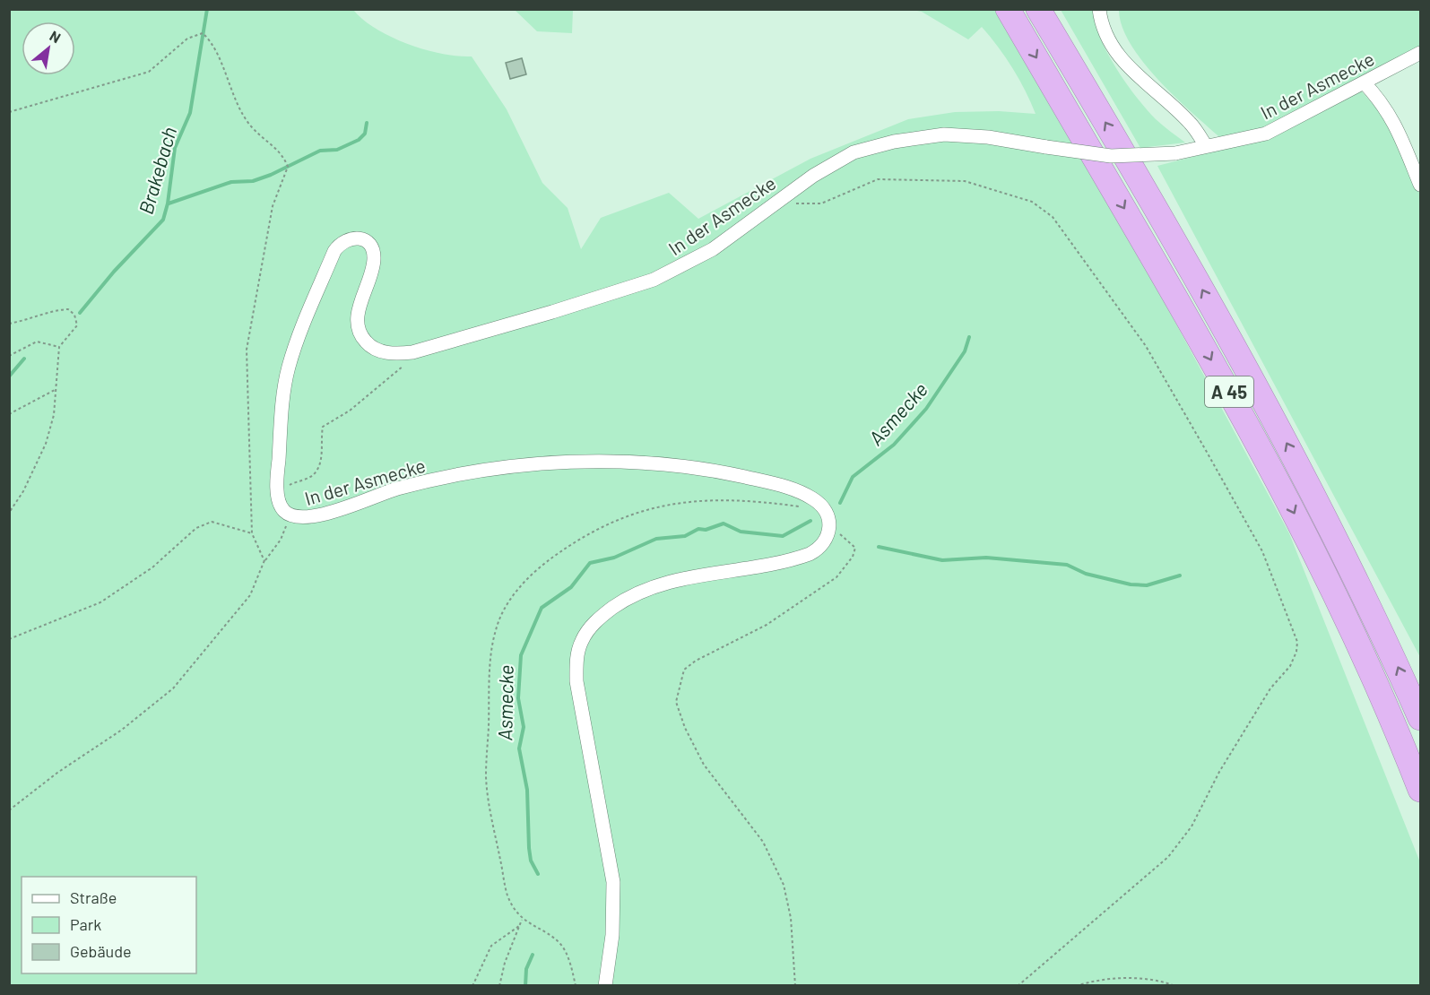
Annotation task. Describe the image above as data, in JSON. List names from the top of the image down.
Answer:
{
  "streets": {
    "highway": ["A 45"],
    "street": ["In der Asmecke"]
  },
  "water": ["Brakebach", "Asmecke"],
  "legend": ["Straße", "Park", "Gebäude"],
  "north": "top right"
}
